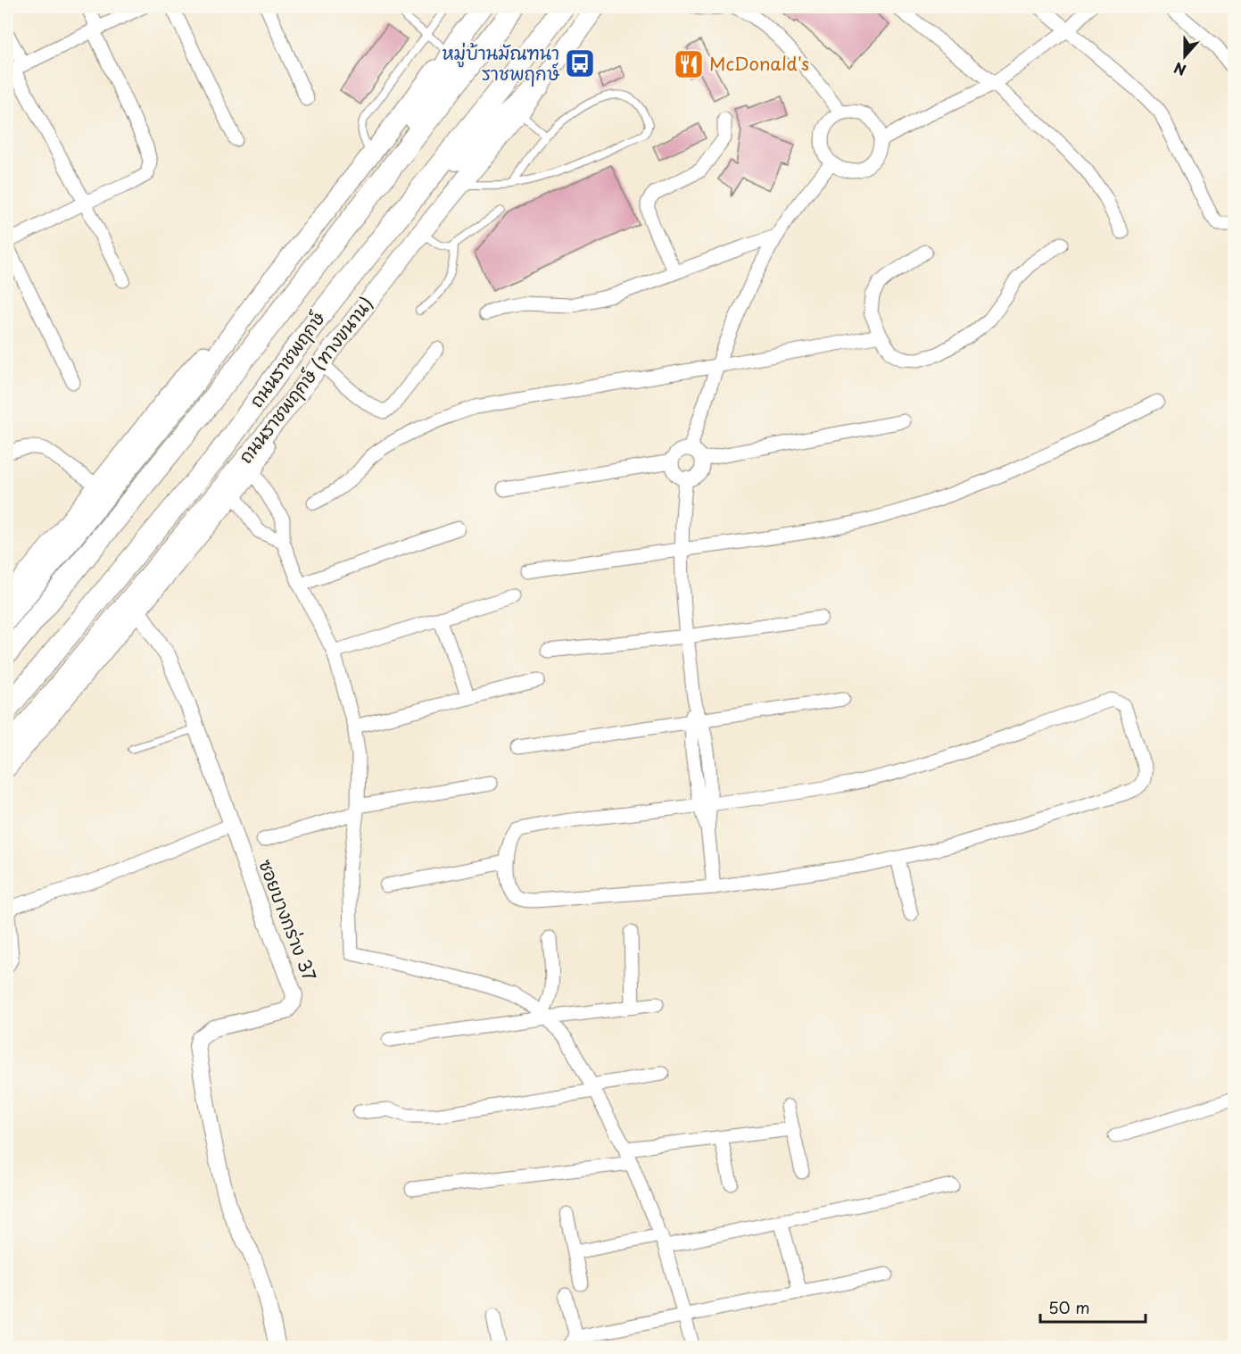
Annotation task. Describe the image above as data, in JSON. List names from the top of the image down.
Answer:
{
  "streets": {
    "main road": ["ถนนราชพฤกษ์", "ถนนราชพฤกษ์ (ทางขนาน)"],
    "street": ["ซอยบางกร่าง 37"]
  },
  "places": {
    "bus stop": ["หมู่บ้านมัณฑนา ราชพฤกษ์"],
    "restaurant": ["McDonald's"]
  },
  "scale_bar": "50 m",
  "north": "bottom"
}
